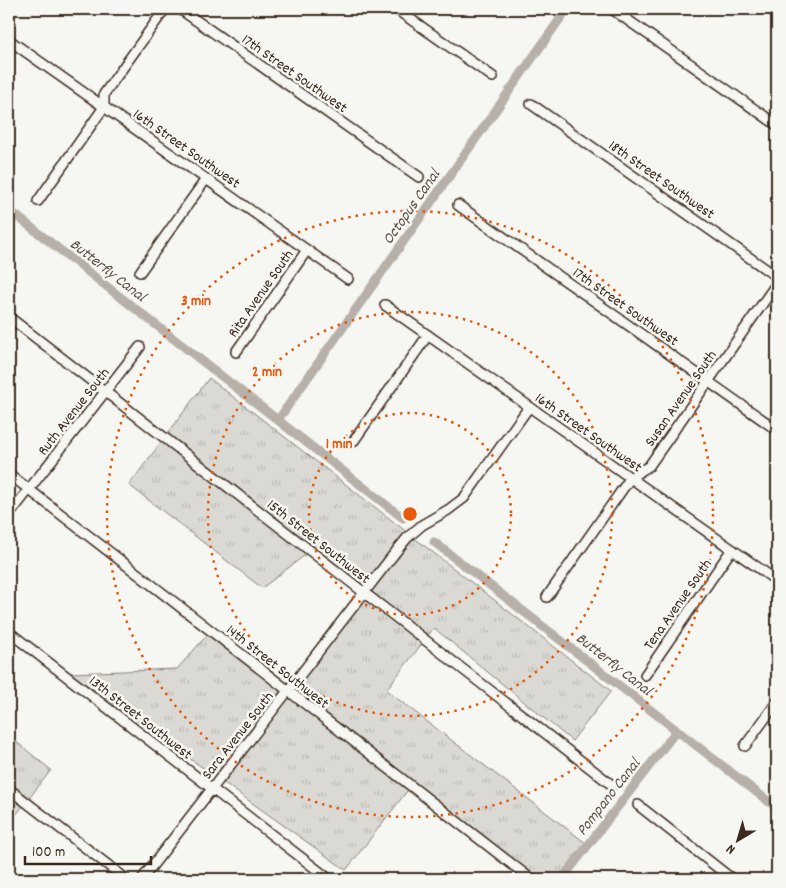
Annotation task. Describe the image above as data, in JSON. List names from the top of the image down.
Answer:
{
  "streets": {
    "street": [
      "17th Street Southwest",
      "16th Street Southwest",
      "18th Street Southwest",
      "Rita Avenue South",
      "Susan Avenue South",
      "Ruth Avenue South",
      "15th Street Southwest",
      "Tena Avenue South",
      "14th Street Southwest",
      "13th Street Southwest",
      "Sara Avenue South"
    ]
  },
  "crossings": [
    ["17th Street Southwest", "Susan Avenue South"],
    ["16th Street Southwest", "Rita Avenue South"],
    ["16th Street Southwest", "Susan Avenue South"],
    ["16th Street Southwest", "Tena Avenue South"],
    ["16th Street Southwest", "Sara Avenue South"],
    ["Ruth Avenue South", "15th Street Southwest"],
    ["Ruth Avenue South", "14th Street Southwest"],
    ["15th Street Southwest", "Sara Avenue South"],
    ["14th Street Southwest", "Sara Avenue South"],
    ["13th Street Southwest", "Sara Avenue South"]
  ],
  "water": ["Octopus Canal", "Butterfly Canal", "Pompano Canal"],
  "scale_bar": "100 m",
  "north": "bottom left",
  "rings": ["3 min", "2 min", "1 min"]
}
